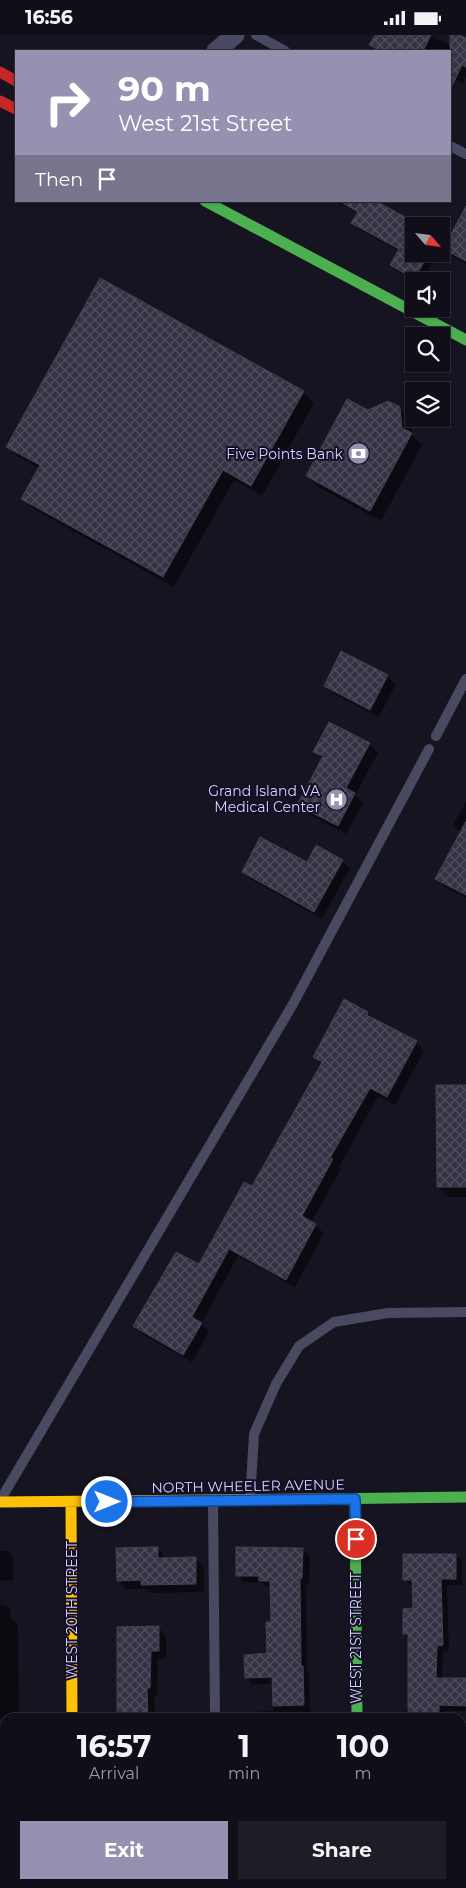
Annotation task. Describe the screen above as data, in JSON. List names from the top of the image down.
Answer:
{
  "streets": {
    "street": ["NORTH WHEELER AVENUE", "WEST 20TH STREET", "WEST 21ST STREET"]
  },
  "crossings": [
    ["NORTH WHEELER AVENUE", "WEST 20TH STREET"],
    ["NORTH WHEELER AVENUE", "WEST 21ST STREET"]
  ],
  "places": {
    "bank": ["Five Points Bank"],
    "hospital": ["Grand Island VA Medical Center"]
  },
  "north": "bottom right",
  "page": {
    "status": "16:56",
    "turn": ["90 m", "West 21st Street"],
    "then": "Then",
    "eta": [
      "16:57",
      "Arrival",
      "1",
      "min",
      "100",
      "m"
    ],
    "buttons": ["Exit", "Share"]
  }
}
